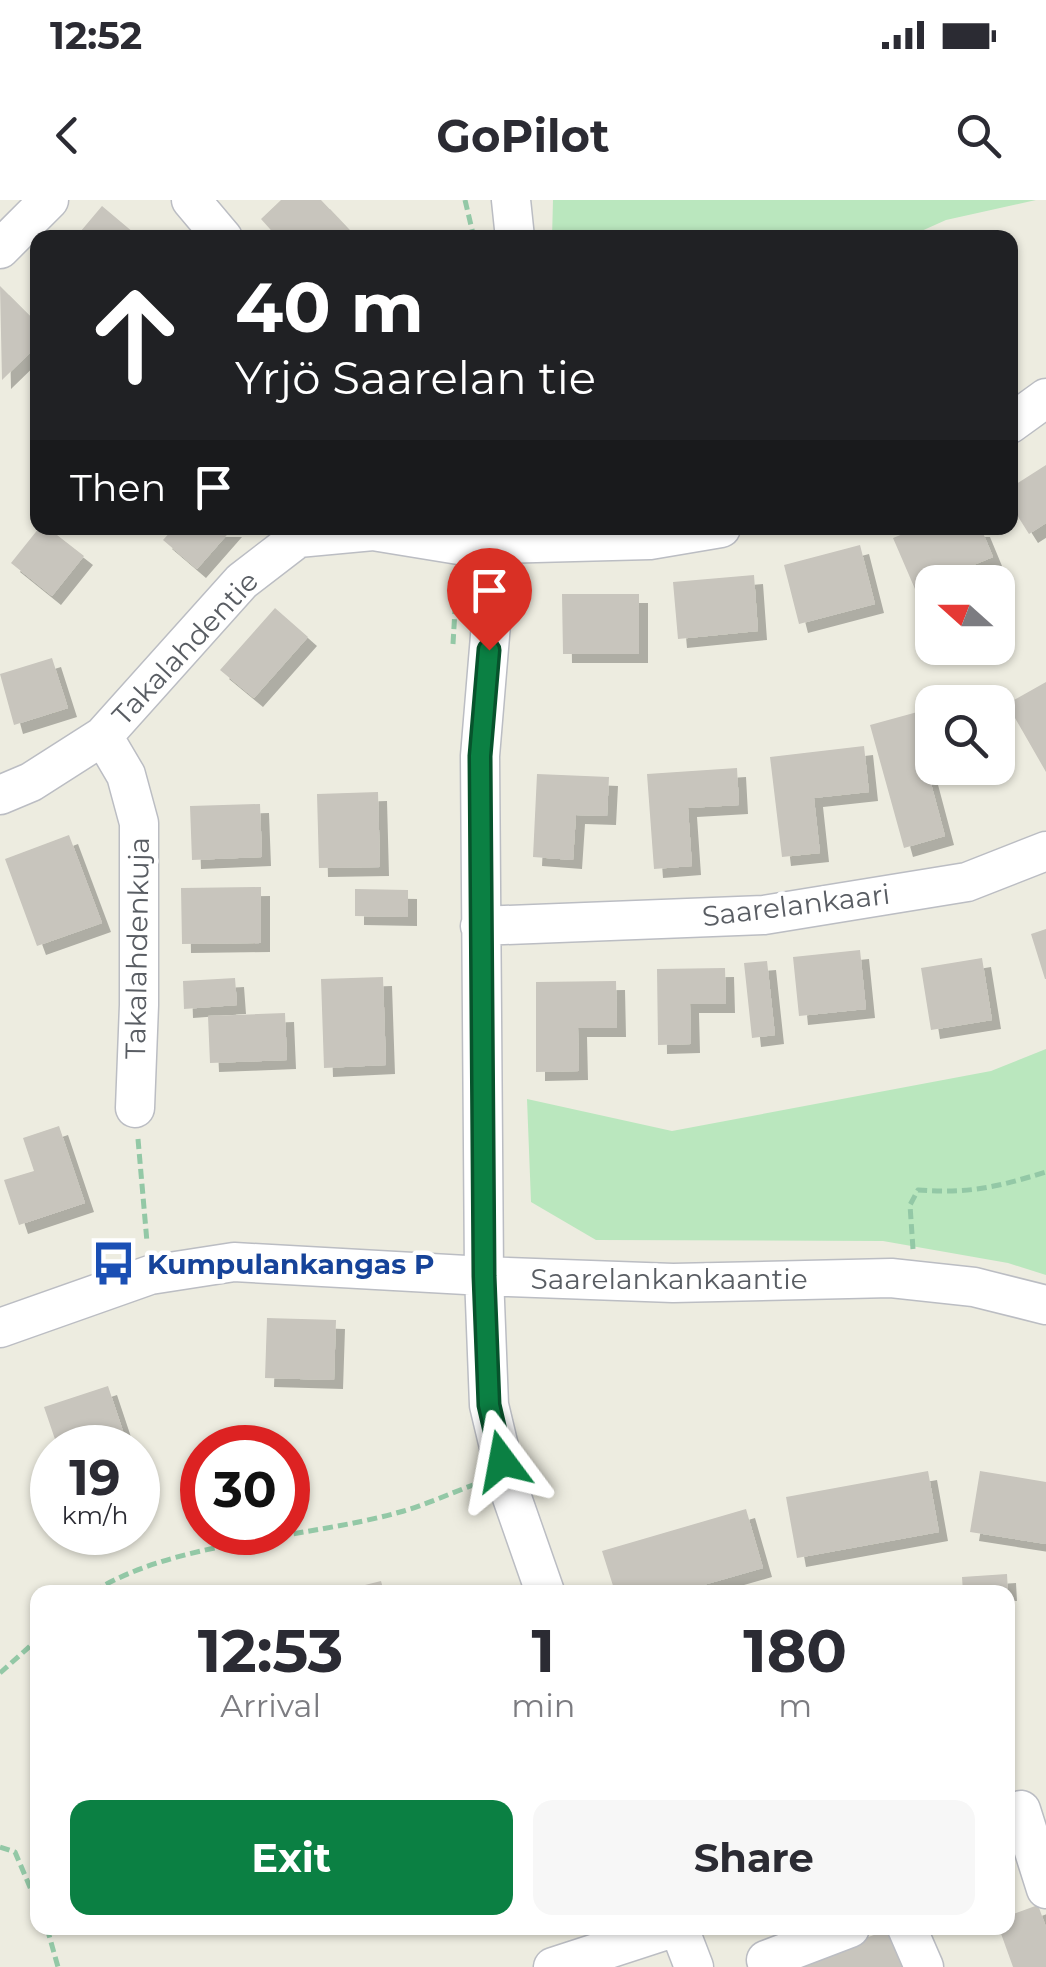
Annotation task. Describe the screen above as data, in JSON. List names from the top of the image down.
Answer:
{
  "streets": {
    "street": [
      "Takalahdentie",
      "Saarelankaari",
      "Takalahdenkuja",
      "Saarelankankaantie"
    ]
  },
  "crossings": [
    ["Takalahdentie", "Takalahdenkuja"]
  ],
  "places": {
    "bus stop": ["Kumpulankangas P"]
  },
  "north": "left",
  "page": {
    "status": "12:52",
    "header": "GoPilot",
    "turn": ["40 m", "Yrjö Saarelan tie"],
    "then": "Then",
    "speed": "19 km/h",
    "limit": "30",
    "eta": [
      "12:53",
      "Arrival",
      "1",
      "min",
      "180",
      "m"
    ],
    "buttons": ["Exit", "Share"]
  }
}
